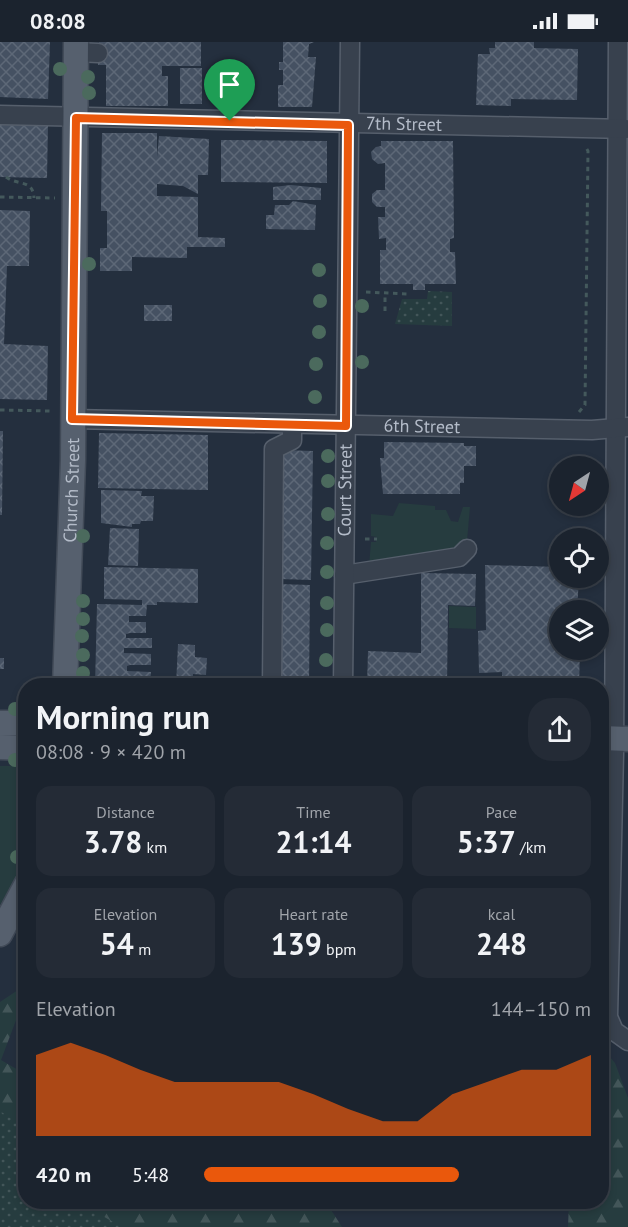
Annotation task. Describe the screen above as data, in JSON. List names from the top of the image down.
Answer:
{
  "streets": {
    "main road": ["Church Street"],
    "street": ["7th Street", "6th Street", "Court Street"]
  },
  "crossings": [
    ["7th Street", "Church Street"],
    ["7th Street", "Court Street"],
    ["6th Street", "Church Street"],
    ["6th Street", "Court Street"]
  ],
  "north": "bottom left",
  "page": {
    "status": "08:08",
    "heading": ["Morning run", "08:08 · 9 × 420 m"],
    "stats": [
      ["Distance", "3.78 km"],
      ["Time", "21:14"],
      ["Pace", "5:37 /km"],
      ["Elevation", "54 m"],
      ["Heart rate", "139 bpm"],
      ["kcal", "248"]
    ],
    "chart": ["Elevation", "144–150 m"],
    "list": [
      {
        "name": "420 m",
        "note": "5:48"
      }
    ]
  }
}
